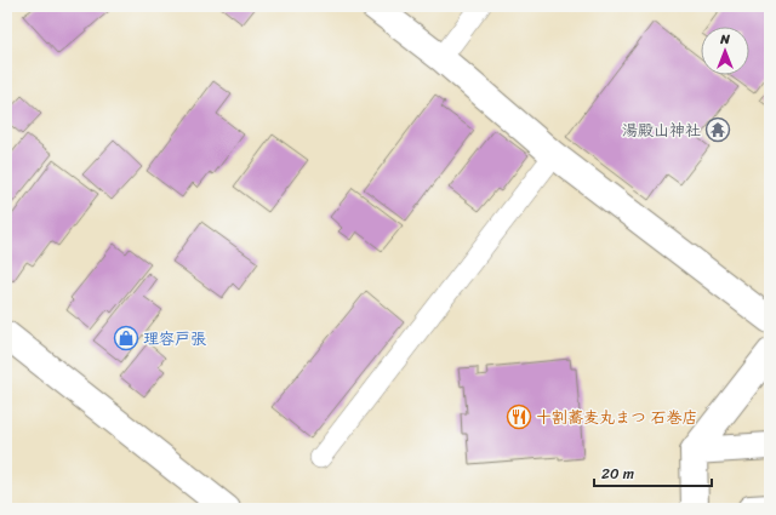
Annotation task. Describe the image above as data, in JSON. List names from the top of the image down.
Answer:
{
  "places": {
    "temple": ["湯殿山神社"],
    "shop": ["理容戸張"],
    "restaurant": ["十割蕎麦丸まつ 石巻店"]
  },
  "scale_bar": "20 m",
  "north": "top"
}
